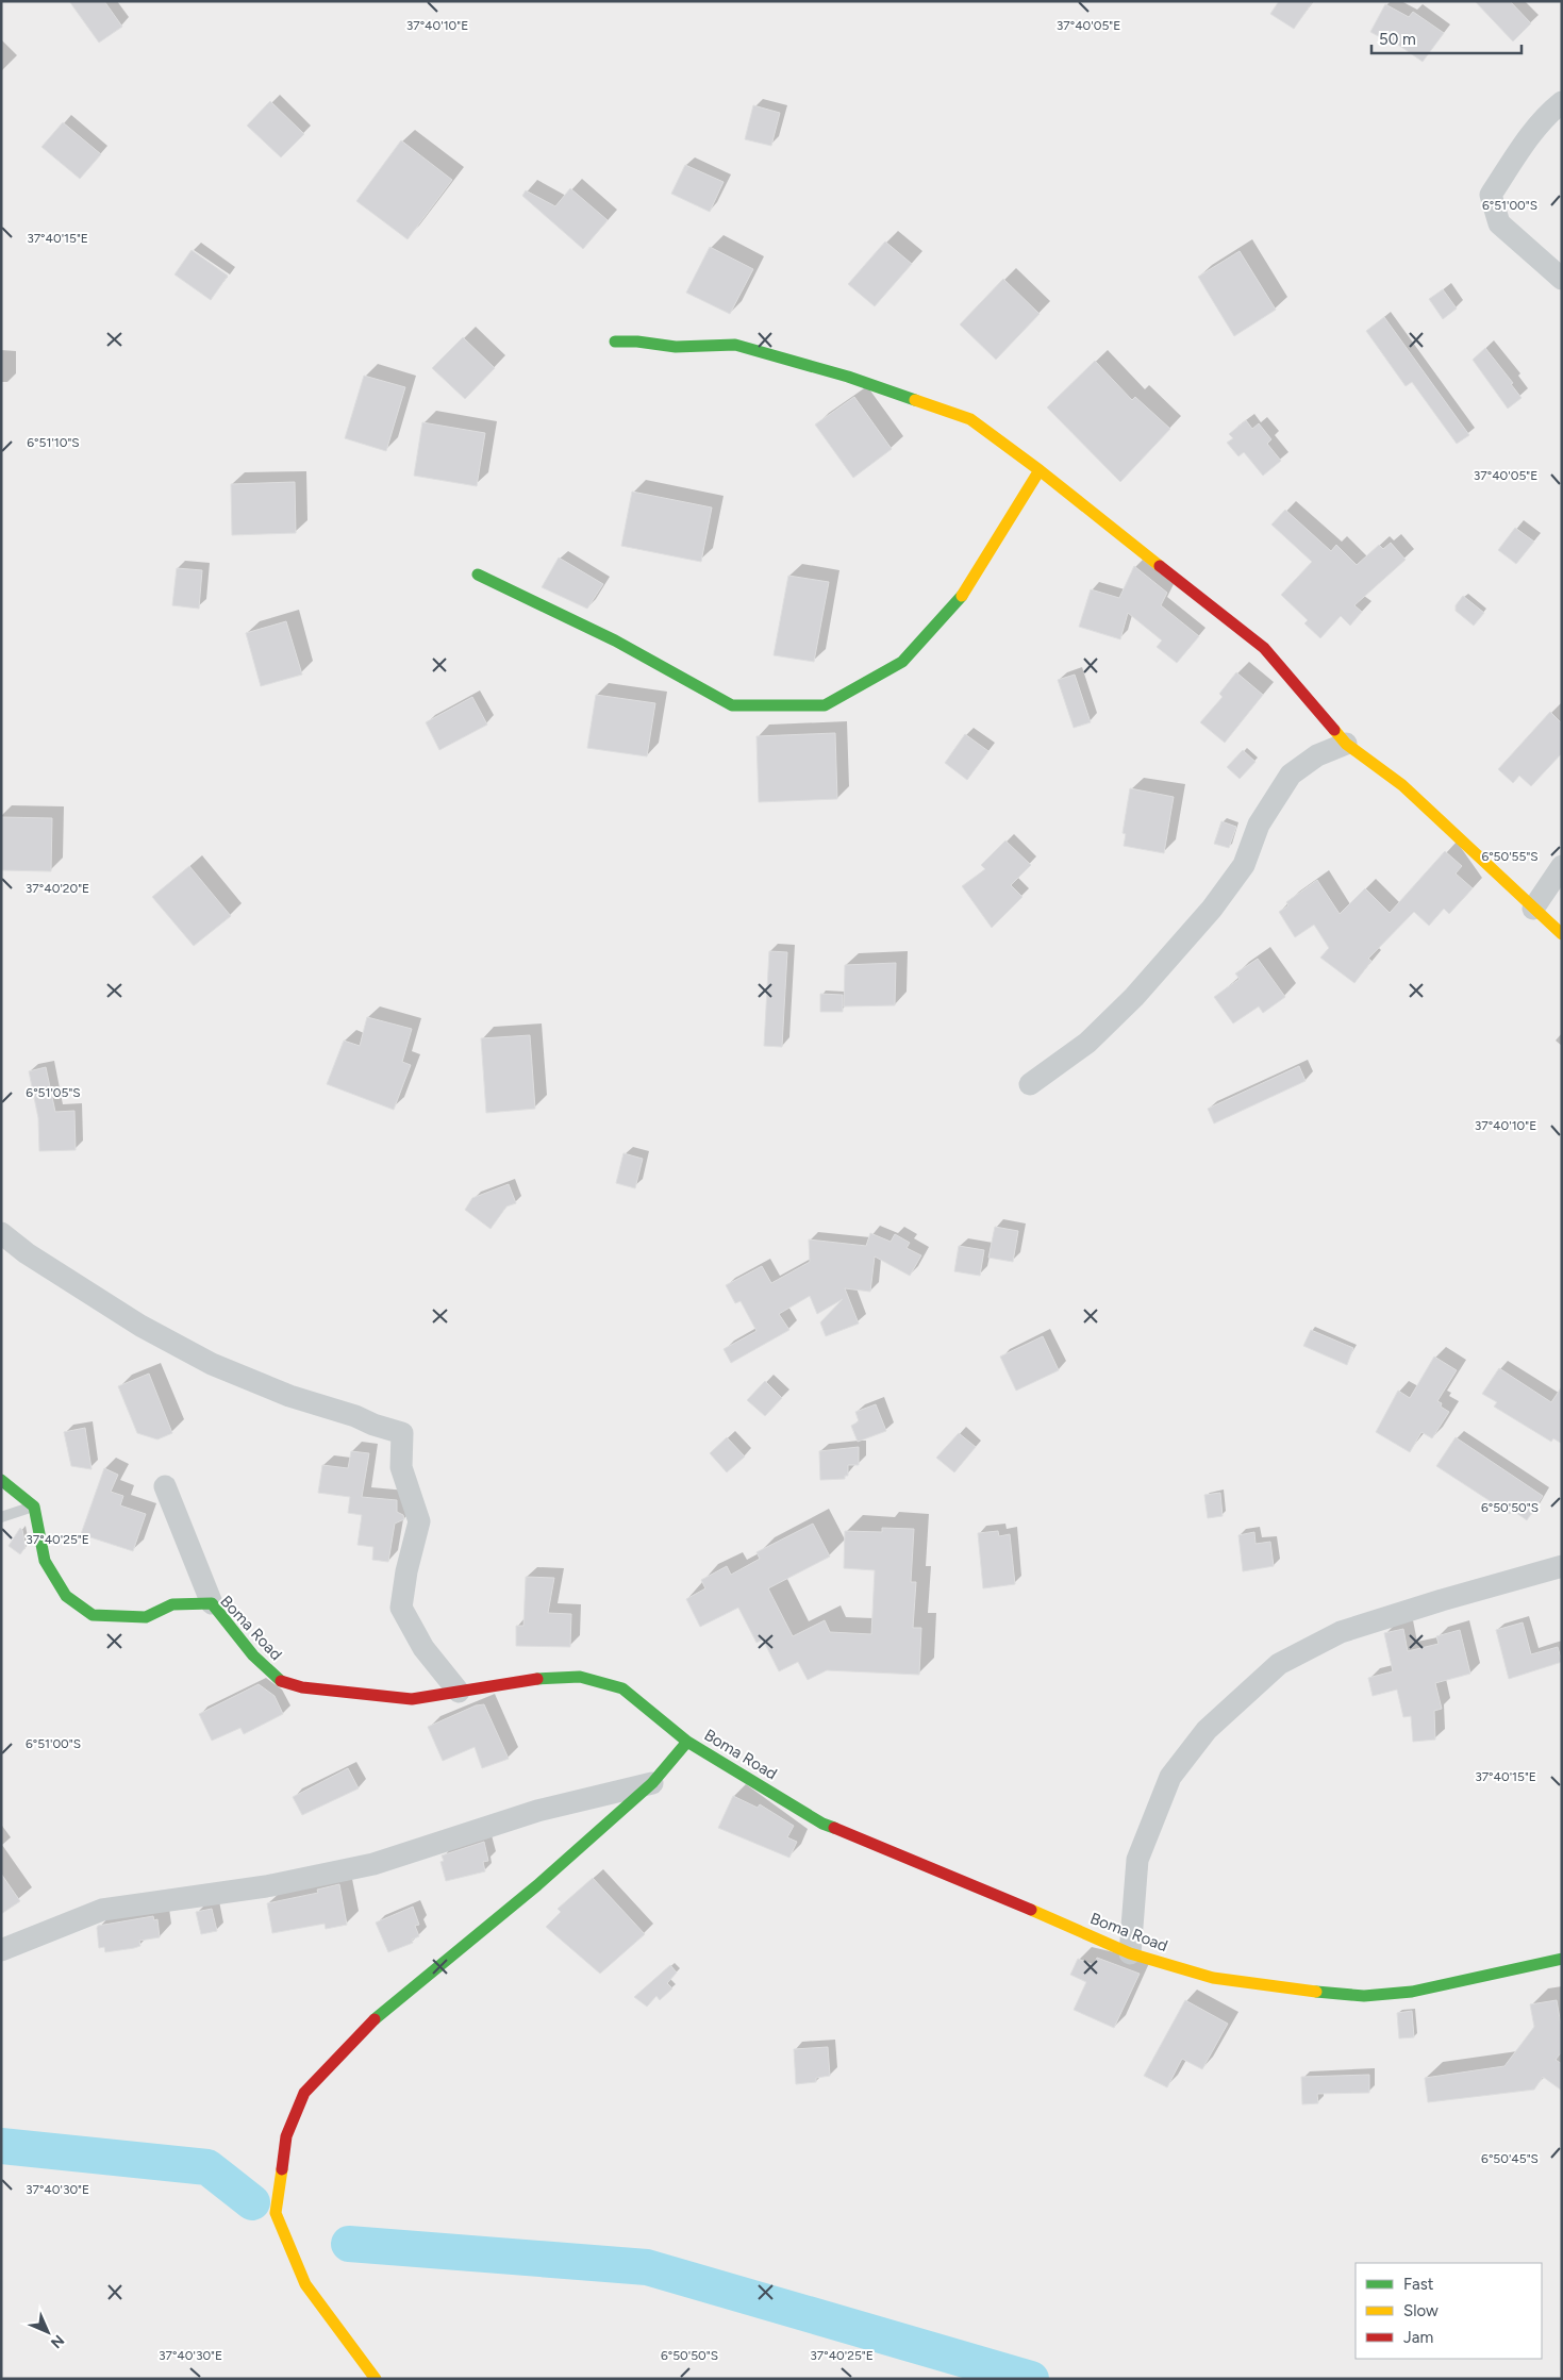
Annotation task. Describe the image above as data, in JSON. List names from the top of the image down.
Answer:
{
  "streets": {
    "street": ["Boma Road"]
  },
  "legend": ["Fast", "Slow", "Jam"],
  "scale_bar": "50 m",
  "north": "bottom right",
  "coordinates": [
    "37°40'10\"E",
    "37°40'05\"E",
    "6°51'00\"S",
    "37°40'15\"E",
    "6°51'10\"S",
    "6°50'55\"S",
    "37°40'20\"E",
    "6°51'05\"S",
    "6°50'50\"S",
    "37°40'25\"E",
    "6°50'45\"S",
    "37°40'30\"E"
  ]
}
